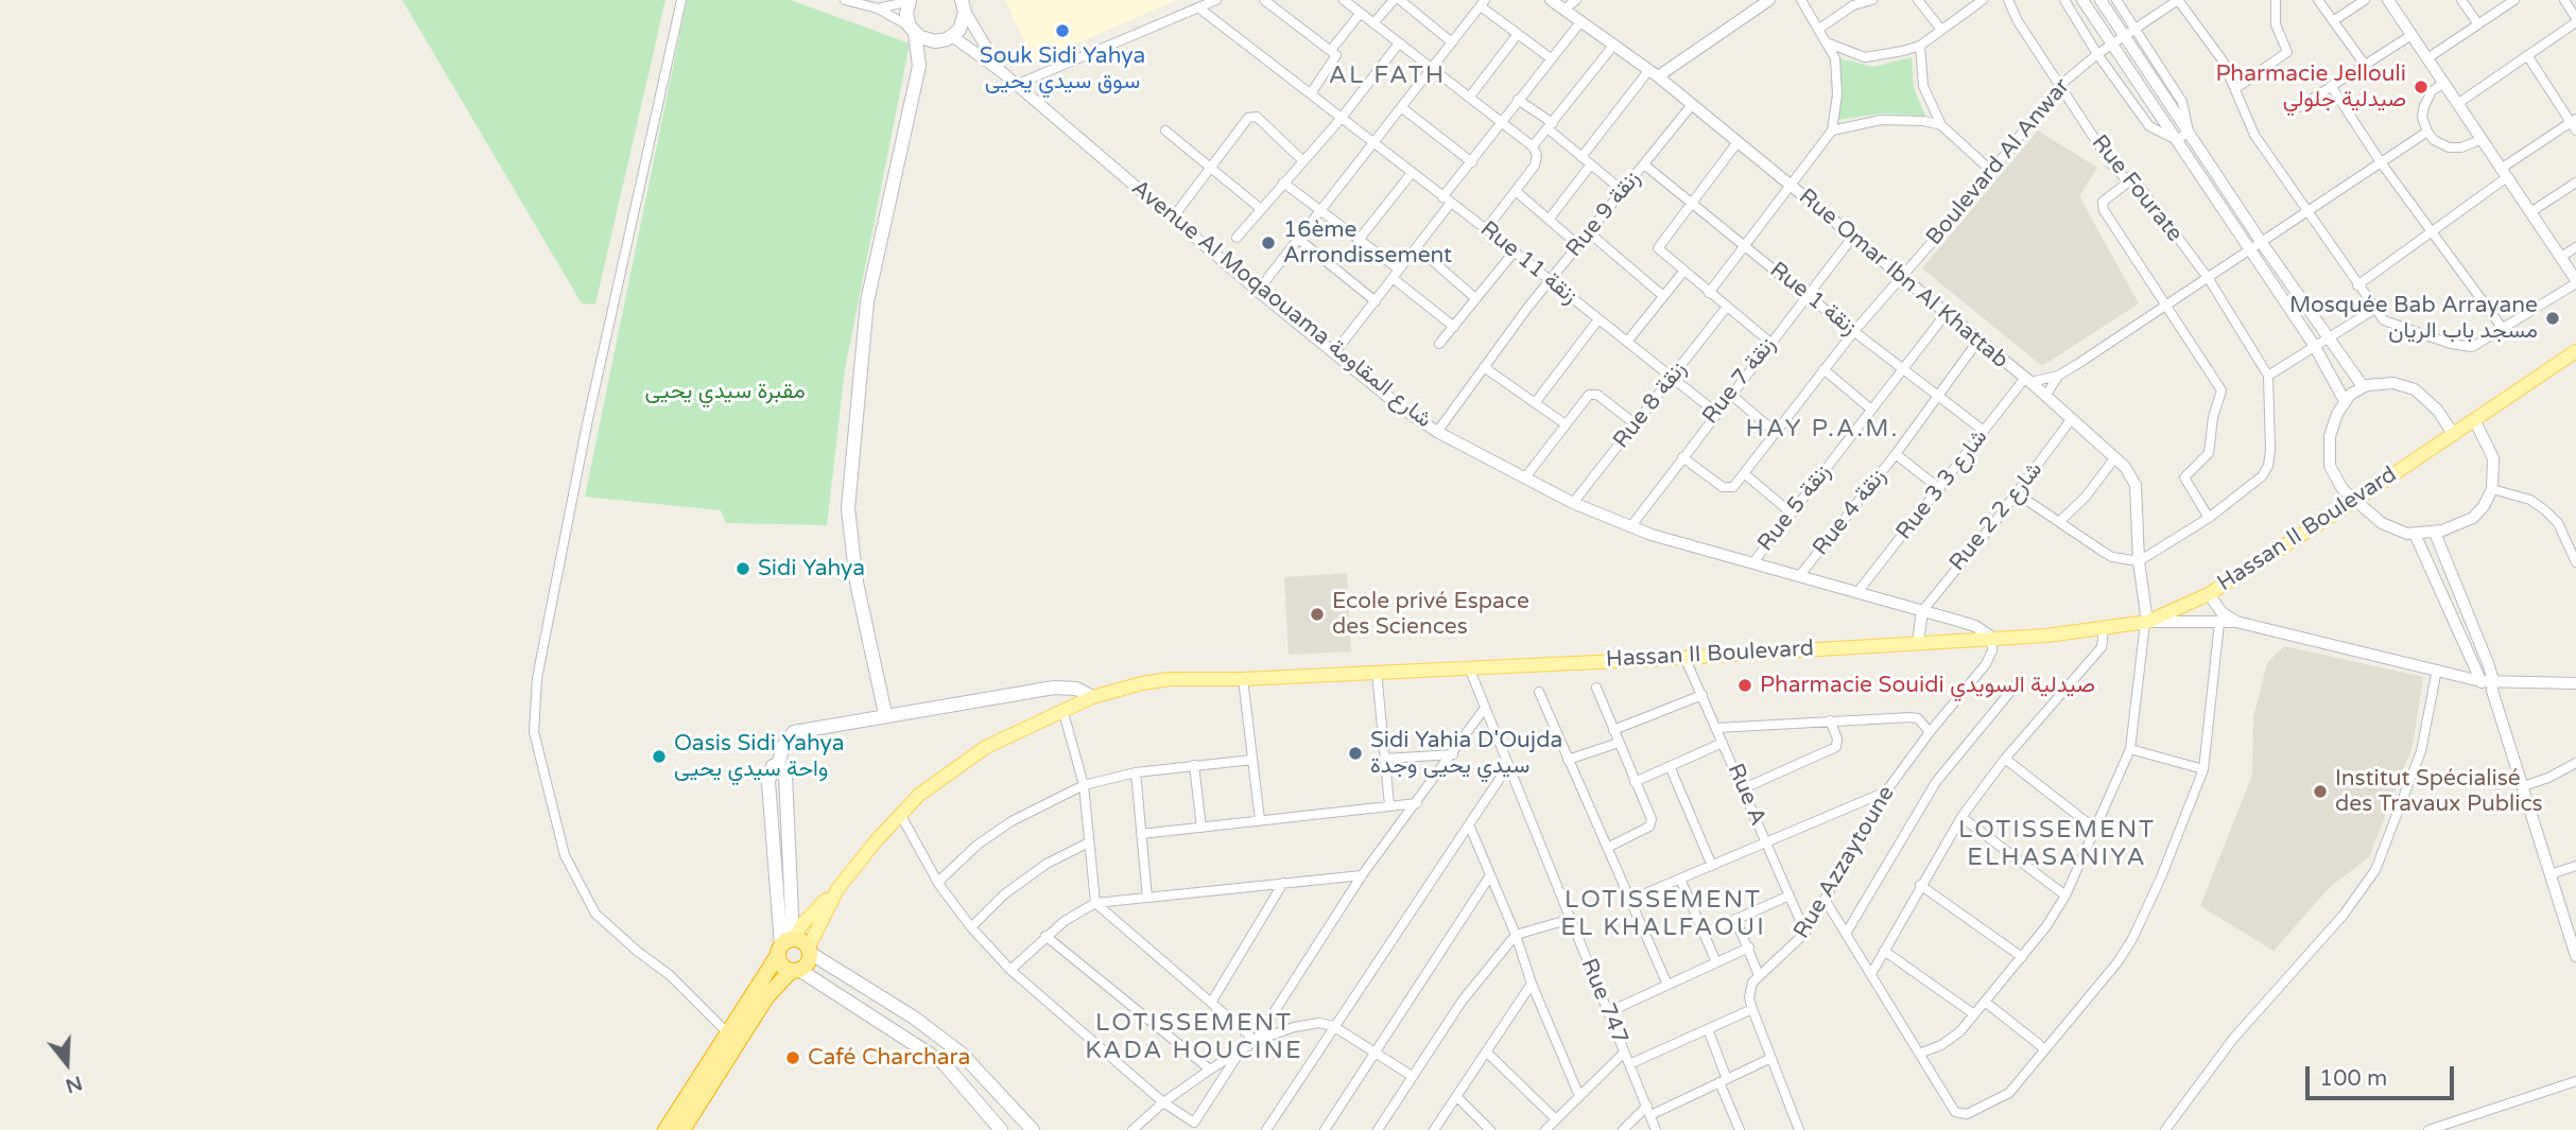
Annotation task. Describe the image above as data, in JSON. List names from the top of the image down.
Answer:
{
  "streets": {
    "main road": ["Hassan II Boulevard"],
    "street": [
      "Boulevard Al Anwar",
      "Rue Fourate",
      "Rue 9 زنقة",
      "Rue 11 زنقة",
      "Rue Omar Ibn Al Khattab",
      "Rue 1 زنقة",
      "Avenue Al Moqaouama شارع المقاومة",
      "Rue 7 زنقة",
      "Rue 8 زنقة",
      "Rue 3 شارع 3",
      "Rue 5 زنقة",
      "Rue 4 زنقة",
      "Rue 2 شارع 2",
      "Rue A",
      "Rue Azzaytoune",
      "Rue 747"
    ]
  },
  "crossings": [
    ["Boulevard Al Anwar", "Rue Fourate"],
    ["Boulevard Al Anwar", "Rue Omar Ibn Al Khattab"],
    ["Boulevard Al Anwar", "Rue 1 زنقة"],
    ["Boulevard Al Anwar", "Rue 7 زنقة"],
    ["Rue 9 زنقة", "Rue 11 زنقة"],
    ["Rue 9 زنقة", "Rue Omar Ibn Al Khattab"],
    ["Rue 9 زنقة", "Rue 1 زنقة"],
    ["Rue 9 زنقة", "Avenue Al Moqaouama شارع المقاومة"],
    ["Rue 11 زنقة", "Rue 7 زنقة"],
    ["Rue 11 زنقة", "Rue 8 زنقة"],
    ["Rue Omar Ibn Al Khattab", "Rue 7 زنقة"],
    ["Rue Omar Ibn Al Khattab", "Rue 3 شارع 3"],
    ["Rue Omar Ibn Al Khattab", "Rue 5 زنقة"],
    ["Rue Omar Ibn Al Khattab", "Rue 4 زنقة"],
    ["Rue Omar Ibn Al Khattab", "Rue 2 شارع 2"],
    ["Rue Omar Ibn Al Khattab", "Hassan II Boulevard"],
    ["Rue 1 زنقة", "Rue 7 زنقة"],
    ["Rue 1 زنقة", "Rue 3 شارع 3"],
    ["Rue 1 زنقة", "Rue 5 زنقة"],
    ["Rue 1 زنقة", "Rue 4 زنقة"],
    ["Avenue Al Moqaouama شارع المقاومة", "Rue 7 زنقة"],
    ["Avenue Al Moqaouama شارع المقاومة", "Rue 8 زنقة"],
    ["Avenue Al Moqaouama شارع المقاومة", "Rue 3 شارع 3"],
    ["Avenue Al Moqaouama شارع المقاومة", "Rue 5 زنقة"],
    ["Avenue Al Moqaouama شارع المقاومة", "Rue 4 زنقة"],
    ["Avenue Al Moqaouama شارع المقاومة", "Rue 2 شارع 2"],
    ["Avenue Al Moqaouama شارع المقاومة", "Hassan II Boulevard"],
    ["Avenue Al Moqaouama شارع المقاومة", "Rue Azzaytoune"],
    ["Hassan II Boulevard", "Rue A"],
    ["Hassan II Boulevard", "Rue Azzaytoune"],
    ["Hassan II Boulevard", "Rue 747"],
    ["Rue A", "Rue Azzaytoune"]
  ],
  "districts": [
    "AL FATH",
    "HAY P.A.M.",
    "LOTISSEMENT ELHASANIYA",
    "LOTISSEMENT EL KHALFAOUI",
    "LOTISSEMENT KADA HOUCINE"
  ],
  "parks": ["مقبرة سيدي يحيى"],
  "places": [
    "Souk Sidi Yahya سوق سيدي يحيى",
    "Pharmacie Jellouli صيدلية جلولي",
    "16ème Arrondissement",
    "Mosquée Bab Arrayane مسجد باب الريان",
    "Sidi Yahya",
    "Ecole privé Espace des Sciences",
    "Pharmacie Souidi صيدلية السويدي",
    "Sidi Yahia D'Oujda سيدي يحيى وجدة",
    "Oasis Sidi Yahya واحة سيدي يحيى",
    "Institut Spécialisé des Travaux Publics",
    "Café Charchara"
  ],
  "scale_bar": "100 m",
  "north": "bottom"
}
